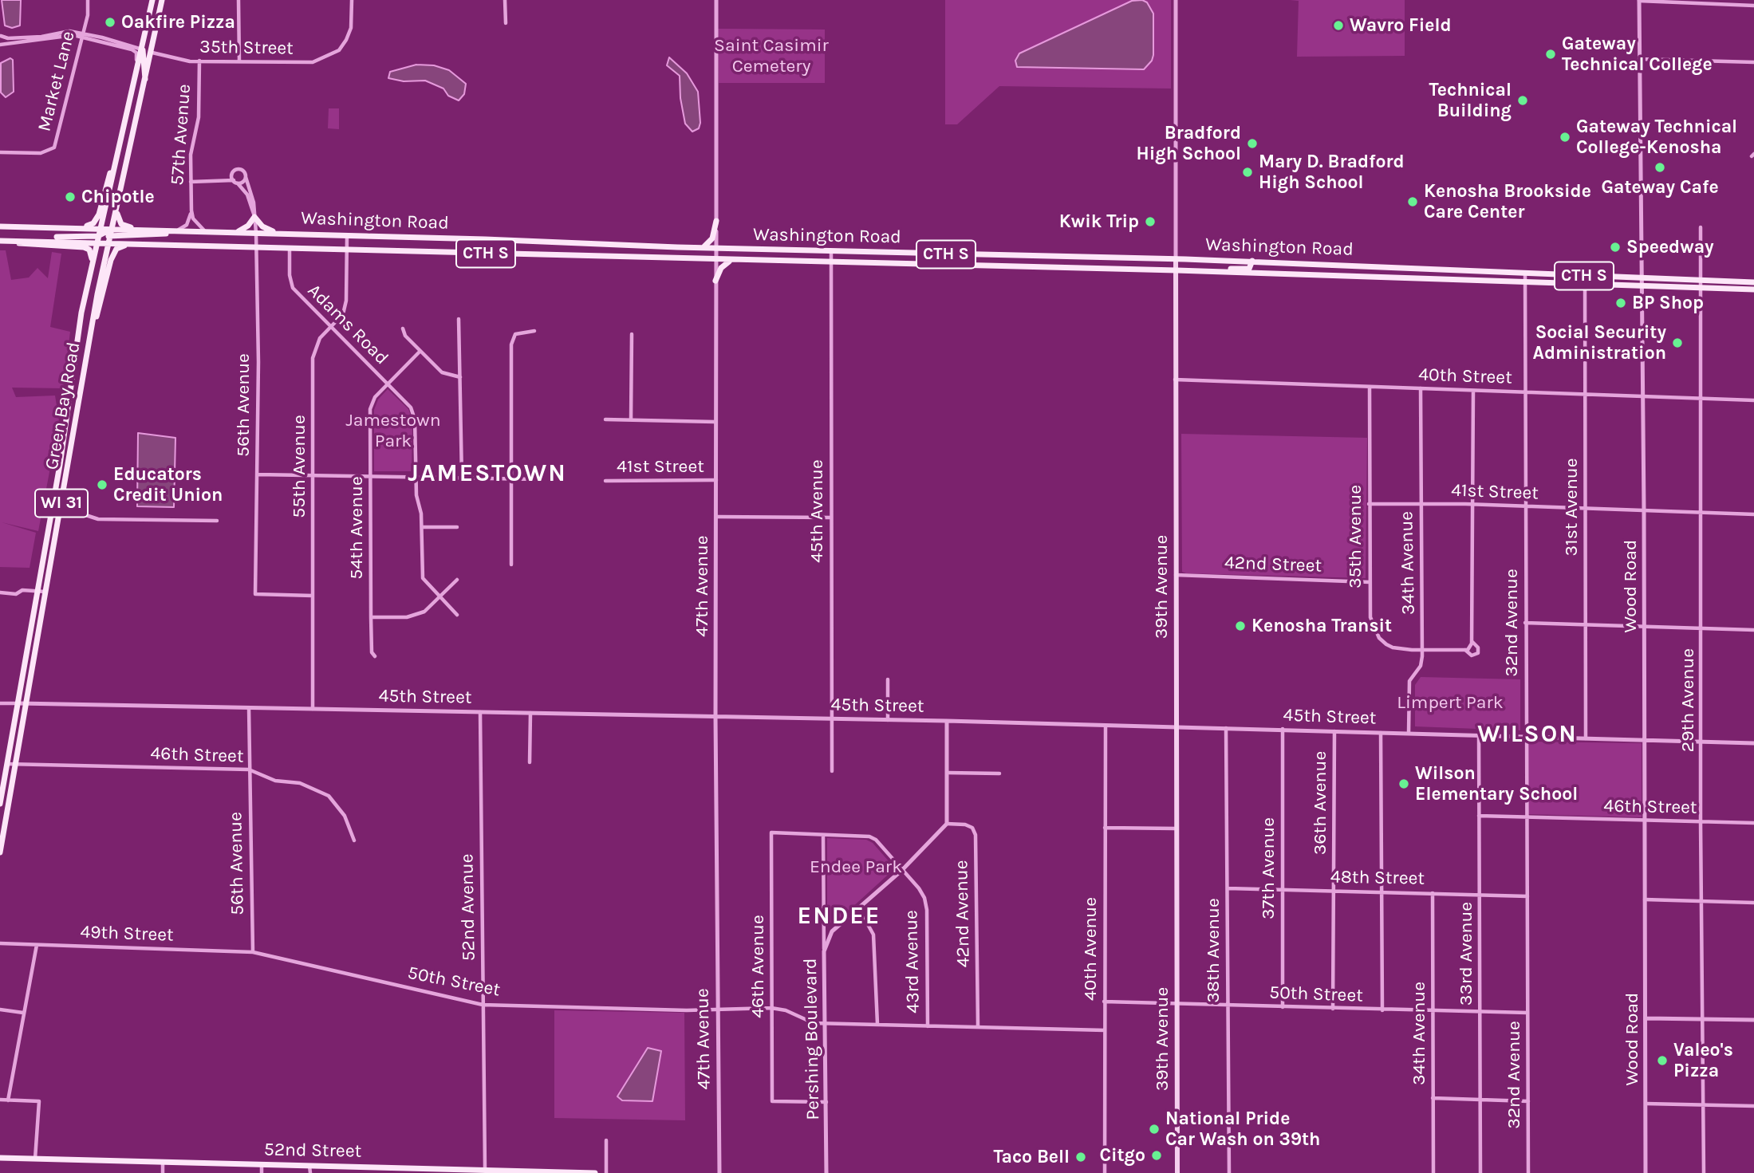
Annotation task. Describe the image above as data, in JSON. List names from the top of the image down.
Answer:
{
  "streets": {
    "main road": [
      "Washington Road",
      "CTH S",
      "Green Bay Road",
      "WI 31",
      "39th Avenue",
      "52nd Street"
    ],
    "street": [
      "35th Street",
      "Market Lane",
      "57th Avenue",
      "Adams Road",
      "40th Street",
      "56th Avenue",
      "55th Avenue",
      "41st Street",
      "31st Avenue",
      "45th Avenue",
      "54th Avenue",
      "35th Avenue",
      "34th Avenue",
      "42nd Street",
      "47th Avenue",
      "Wood Road",
      "32nd Avenue",
      "45th Street",
      "29th Avenue",
      "46th Street",
      "36th Avenue",
      "37th Avenue",
      "48th Street",
      "52nd Avenue",
      "42nd Avenue",
      "49th Street",
      "40th Avenue",
      "38th Avenue",
      "33rd Avenue",
      "43rd Avenue",
      "46th Avenue",
      "50th Street",
      "Pershing Boulevard"
    ]
  },
  "crossings": [
    ["35th Street", "57th Avenue"],
    ["35th Street", "Green Bay Road"],
    ["57th Avenue", "Washington Road"],
    ["57th Avenue", "56th Avenue"],
    ["Washington Road", "Adams Road"],
    ["Washington Road", "56th Avenue"],
    ["Washington Road", "Green Bay Road"],
    ["Washington Road", "55th Avenue"],
    ["Washington Road", "31st Avenue"],
    ["Washington Road", "45th Avenue"],
    ["Washington Road", "47th Avenue"],
    ["Washington Road", "Wood Road"],
    ["Washington Road", "39th Avenue"],
    ["Washington Road", "32nd Avenue"],
    ["Washington Road", "29th Avenue"],
    ["Adams Road", "55th Avenue"],
    ["Adams Road", "54th Avenue"],
    ["40th Street", "31st Avenue"],
    ["40th Street", "35th Avenue"],
    ["40th Street", "34th Avenue"],
    ["40th Street", "Wood Road"],
    ["40th Street", "39th Avenue"],
    ["40th Street", "32nd Avenue"],
    ["40th Street", "29th Avenue"],
    ["56th Avenue", "55th Avenue"],
    ["56th Avenue", "45th Street"],
    ["56th Avenue", "46th Street"],
    ["56th Avenue", "49th Street"],
    ["56th Avenue", "50th Street"],
    ["Green Bay Road", "45th Street"],
    ["Green Bay Road", "46th Street"],
    ["55th Avenue", "45th Street"],
    ["41st Street", "31st Avenue"],
    ["41st Street", "35th Avenue"],
    ["41st Street", "34th Avenue"],
    ["41st Street", "47th Avenue"],
    ["41st Street", "Wood Road"],
    ["41st Street", "32nd Avenue"],
    ["41st Street", "29th Avenue"],
    ["31st Avenue", "45th Street"],
    ["45th Avenue", "45th Street"],
    ["35th Avenue", "34th Avenue"],
    ["35th Avenue", "42nd Street"],
    ["34th Avenue", "45th Street"],
    ["34th Avenue", "48th Street"],
    ["34th Avenue", "50th Street"],
    ["42nd Street", "39th Avenue"],
    ["47th Avenue", "45th Street"],
    ["47th Avenue", "50th Street"],
    ["Wood Road", "45th Street"],
    ["Wood Road", "46th Street"],
    ["39th Avenue", "45th Street"],
    ["39th Avenue", "50th Street"],
    ["32nd Avenue", "45th Street"],
    ["32nd Avenue", "46th Street"],
    ["32nd Avenue", "48th Street"],
    ["32nd Avenue", "50th Street"],
    ["45th Street", "29th Avenue"],
    ["45th Street", "36th Avenue"],
    ["45th Street", "37th Avenue"],
    ["45th Street", "52nd Avenue"],
    ["45th Street", "40th Avenue"],
    ["45th Street", "38th Avenue"],
    ["45th Street", "33rd Avenue"],
    ["29th Avenue", "46th Street"],
    ["46th Street", "33rd Avenue"],
    ["36th Avenue", "48th Street"],
    ["36th Avenue", "50th Street"],
    ["37th Avenue", "48th Street"],
    ["37th Avenue", "50th Street"],
    ["48th Street", "38th Avenue"],
    ["48th Street", "33rd Avenue"],
    ["52nd Avenue", "50th Street"],
    ["52nd Avenue", "52nd Street"],
    ["42nd Avenue", "Pershing Boulevard"],
    ["49th Street", "50th Street"],
    ["40th Avenue", "50th Street"],
    ["38th Avenue", "50th Street"],
    ["33rd Avenue", "50th Street"],
    ["43rd Avenue", "46th Avenue"],
    ["43rd Avenue", "Pershing Boulevard"],
    ["46th Avenue", "Pershing Boulevard"]
  ],
  "districts": ["JAMESTOWN", "WILSON", "ENDEE"],
  "parks": [
    "Saint Casimir Cemetery",
    "Jamestown Park",
    "Limpert Park",
    "Endee Park"
  ],
  "places": [
    "Oakfire Pizza",
    "Wavro Field",
    "Gateway Technical College",
    "Technical Building",
    "Gateway Technical College-Kenosha",
    "Bradford High School",
    "Gateway Cafe",
    "Mary D. Bradford High School",
    "Chipotle",
    "Kenosha Brookside Care Center",
    "Kwik Trip",
    "Speedway",
    "BP Shop",
    "Social Security Administration",
    "Educators Credit Union",
    "Kenosha Transit",
    "Wilson Elementary School",
    "Valeo's Pizza",
    "National Pride Car Wash on 39th",
    "Citgo",
    "Taco Bell"
  ]
}
